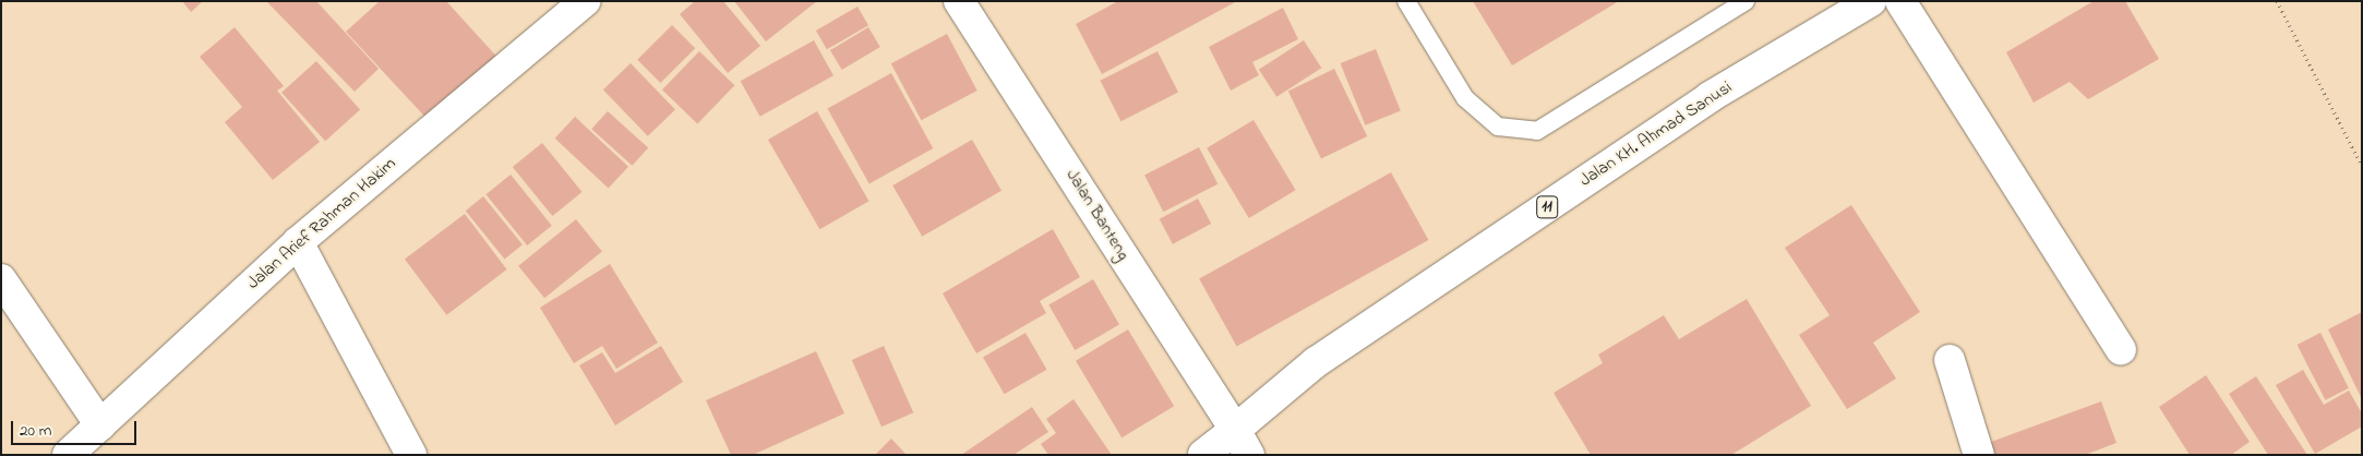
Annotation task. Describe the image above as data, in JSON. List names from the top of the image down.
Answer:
{
  "streets": {
    "main road": [
      "Jalan KH. Ahmad Sanusi",
      "11",
      "Jalan Banteng",
      "Jalan Arief Rahman Hakim"
    ]
  },
  "crossings": [
    ["Jalan KH. Ahmad Sanusi", "Jalan Banteng"]
  ],
  "scale_bar": "20 m"
}
